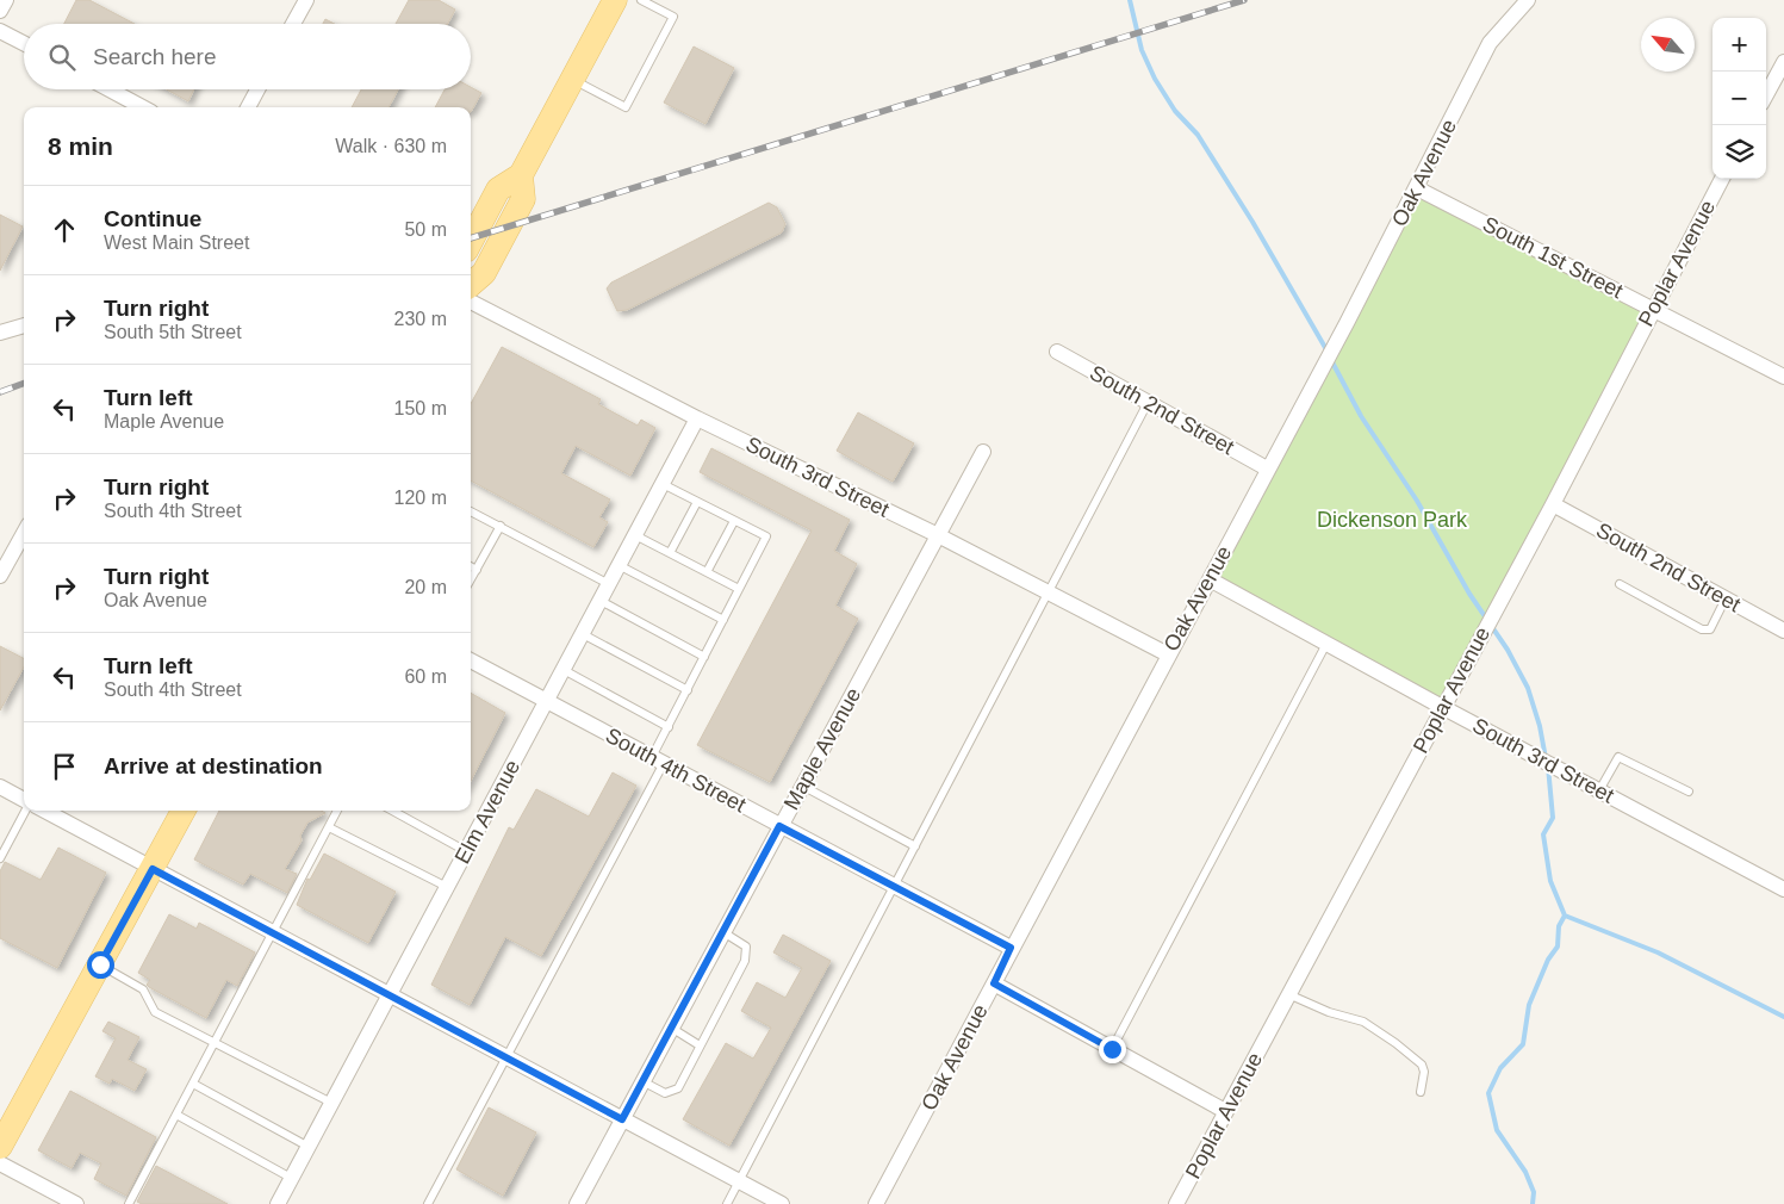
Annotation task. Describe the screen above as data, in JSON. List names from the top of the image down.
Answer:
{
  "streets": {
    "street": [
      "Oak Avenue",
      "South 1st Street",
      "Poplar Avenue",
      "South 2nd Street",
      "South 3rd Street",
      "Maple Avenue",
      "South 4th Street",
      "Elm Avenue"
    ]
  },
  "crossings": [
    ["Oak Avenue", "South 1st Street"],
    ["Oak Avenue", "South 2nd Street"],
    ["Oak Avenue", "South 3rd Street"],
    ["Oak Avenue", "South 4th Street"],
    ["South 1st Street", "Poplar Avenue"],
    ["Poplar Avenue", "South 2nd Street"],
    ["Poplar Avenue", "South 3rd Street"],
    ["South 3rd Street", "Maple Avenue"],
    ["South 3rd Street", "Elm Avenue"],
    ["Maple Avenue", "South 4th Street"],
    ["South 4th Street", "Elm Avenue"]
  ],
  "parks": ["Dickenson Park"],
  "north": "top left",
  "page": {
    "map_buttons": ["+", "−"],
    "search": "Search here",
    "heading": ["8 min", "Walk · 630 m"],
    "list": [
      ["Continue", "West Main Street", "50 m"],
      ["Turn right", "South 5th Street", "230 m"],
      ["Turn left", "Maple Avenue", "150 m"],
      ["Turn right", "South 4th Street", "120 m"],
      ["Turn right", "Oak Avenue", "20 m"],
      ["Turn left", "South 4th Street", "60 m"],
      "Arrive at destination"
    ]
  }
}
